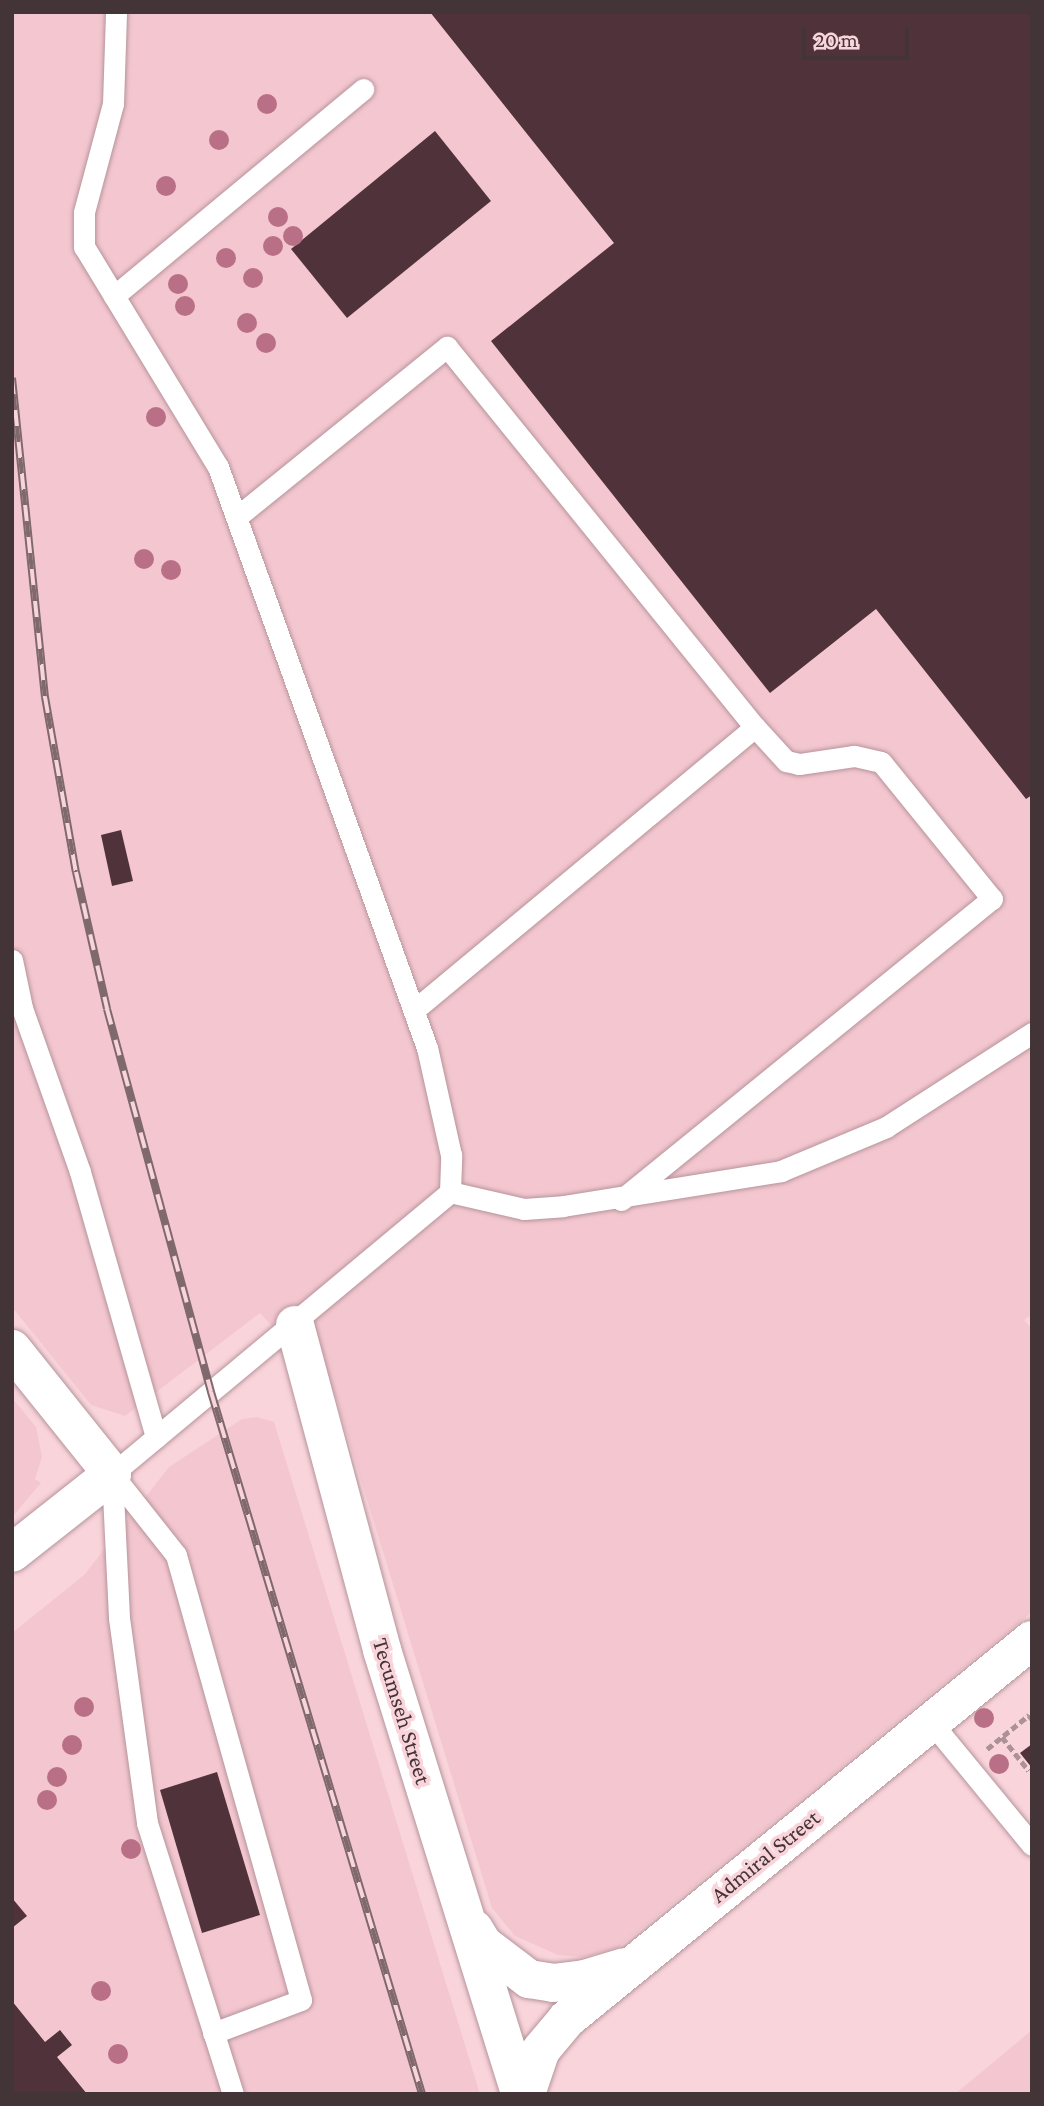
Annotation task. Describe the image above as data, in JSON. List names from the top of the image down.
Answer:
{
  "streets": {
    "street": ["Tecumseh Street", "Admiral Street"]
  },
  "scale_bar": "20 m"
}
